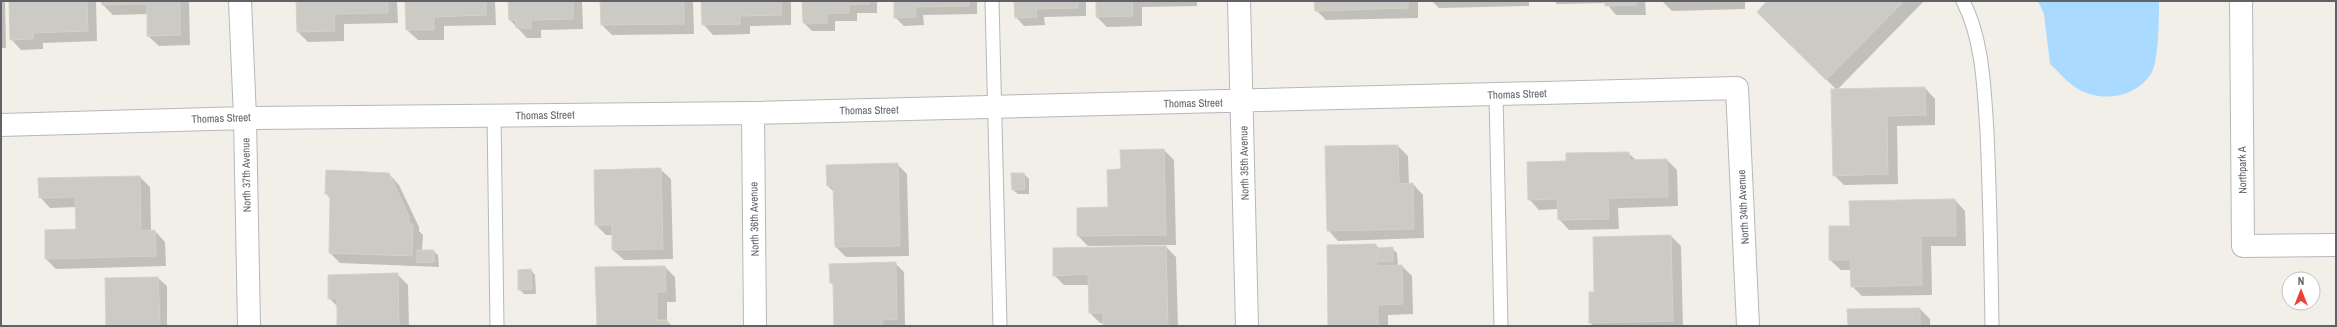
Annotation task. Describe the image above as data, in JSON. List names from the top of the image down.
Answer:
{
  "streets": {
    "street": [
      "Thomas Street",
      "North 35th Avenue",
      "Northpark A",
      "North 37th Avenue",
      "North 34th Avenue",
      "North 36th Avenue"
    ]
  },
  "crossings": [
    ["Thomas Street", "North 35th Avenue"],
    ["Thomas Street", "North 37th Avenue"],
    ["Thomas Street", "North 34th Avenue"],
    ["Thomas Street", "North 36th Avenue"]
  ],
  "north": "top"
}
